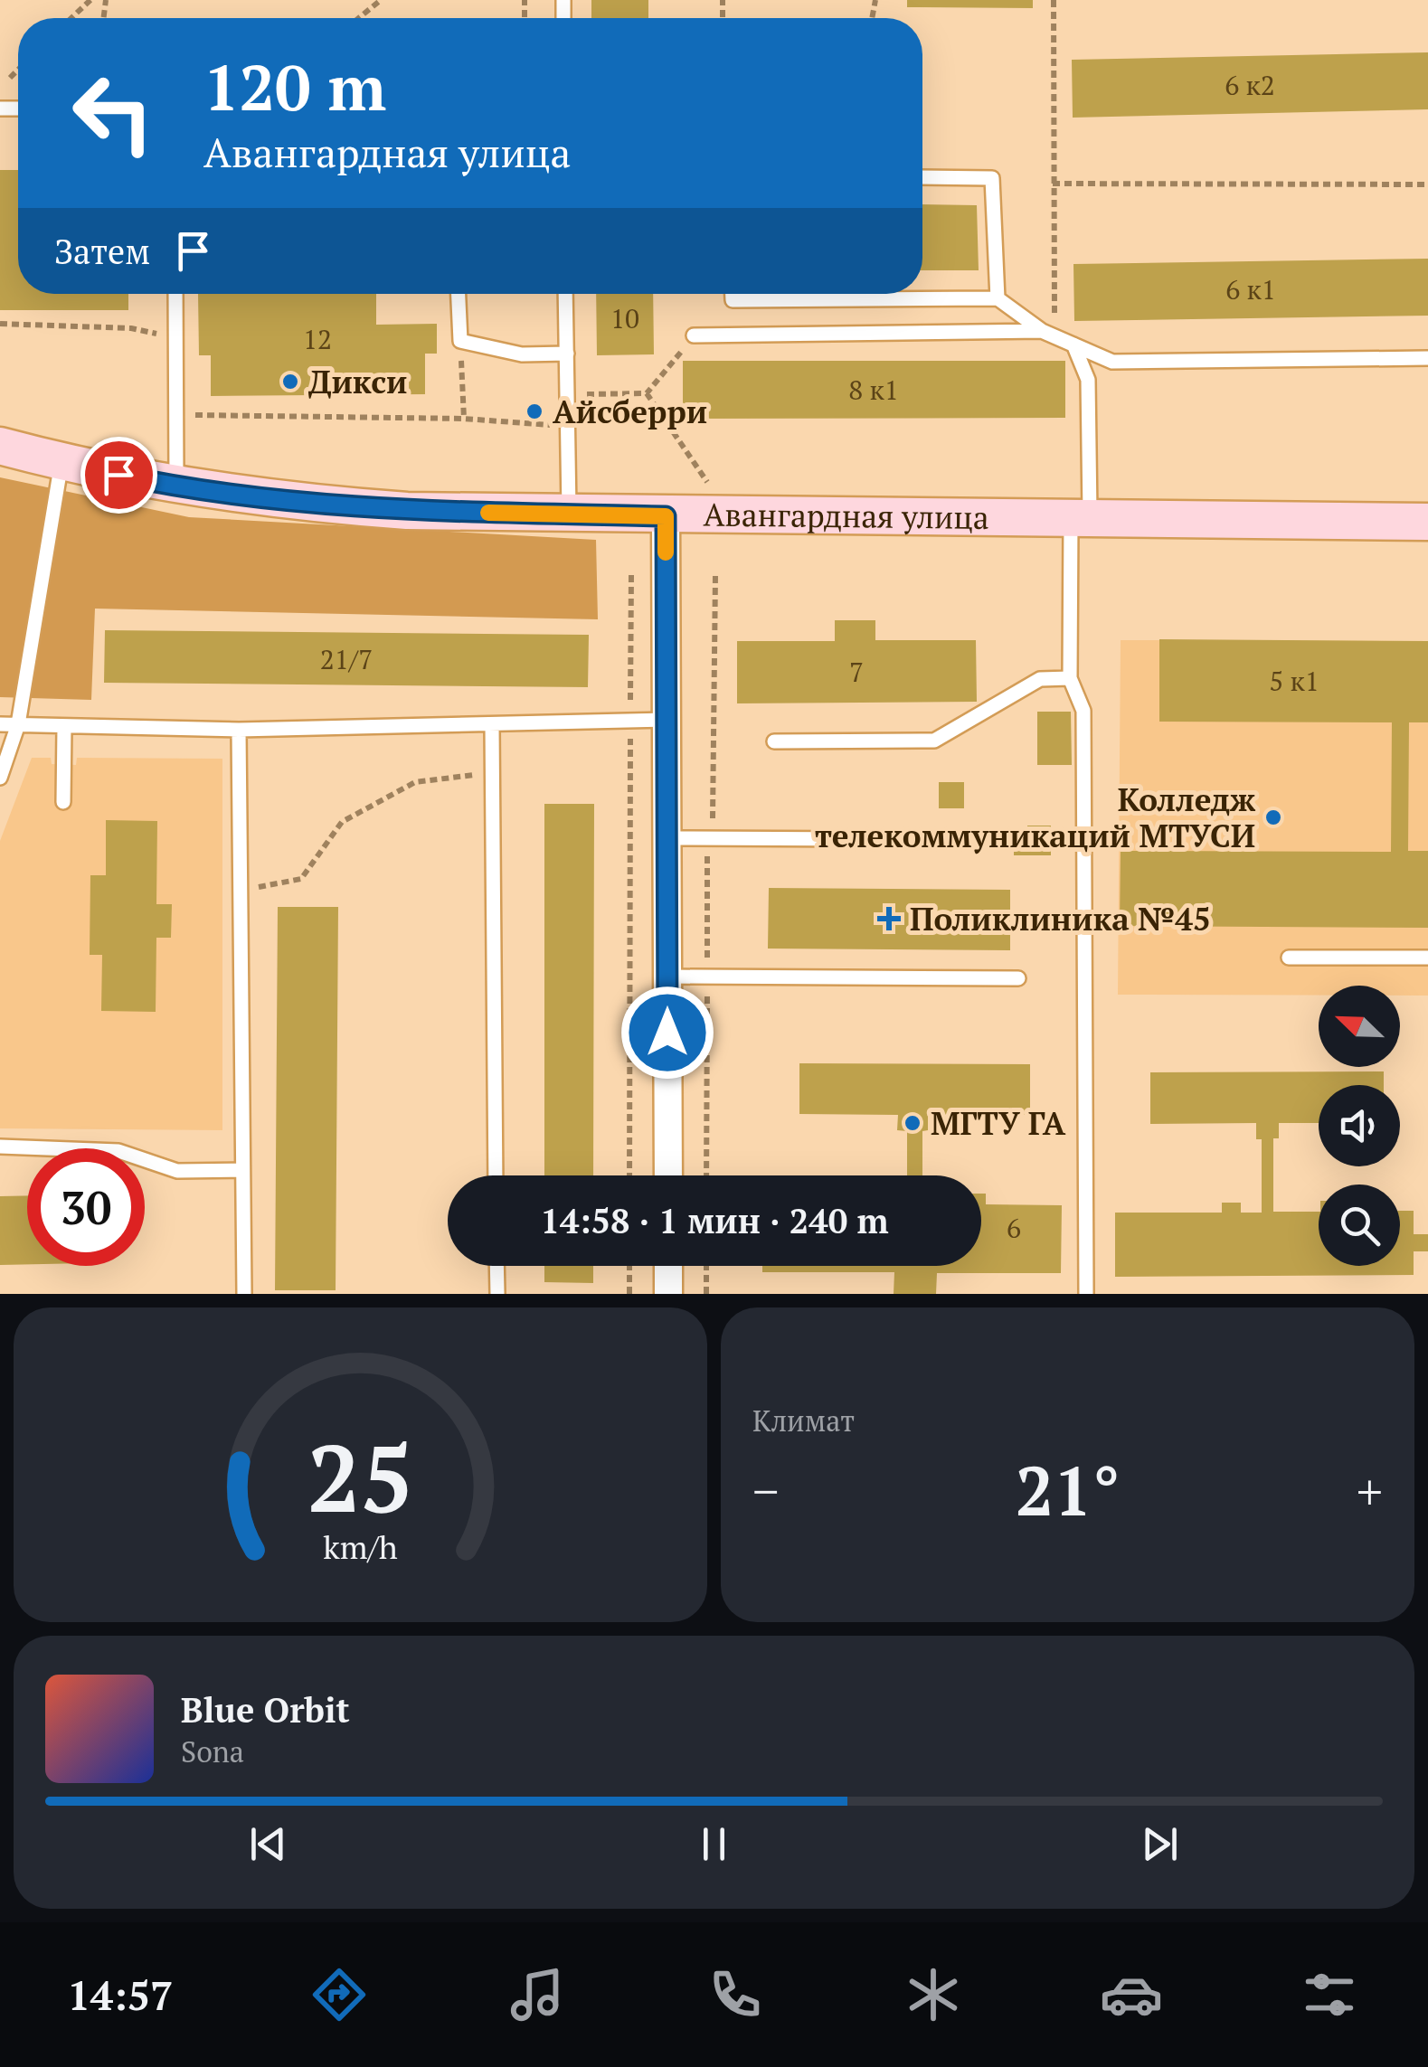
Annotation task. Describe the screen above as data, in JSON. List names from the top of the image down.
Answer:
{
  "streets": {
    "main road": ["Авангардная улица"]
  },
  "places": {
    "other": [
      "Дикси",
      "Айсберри",
      "Колледж телекоммуникаций МТУСИ",
      "МГТУ ГА"
    ],
    "health": ["Поликлиника №45"]
  },
  "house_numbers": [
    "6 к2",
    "6 к1",
    "10",
    "12",
    "8 к1",
    "21/7",
    "7",
    "5 к1",
    "6"
  ],
  "north": "top left",
  "page": {
    "turn": ["120 m", "Авангардная улица"],
    "then": "Затем",
    "limit": "30",
    "trip": "14:58 · 1 мин · 240 m",
    "tile": "Климат",
    "heat": ["−", "21°", "+"],
    "song": ["Blue Orbit", "Sona"],
    "tabs": "14:57",
    "gauge": ["25", "km/h"]
  }
}
